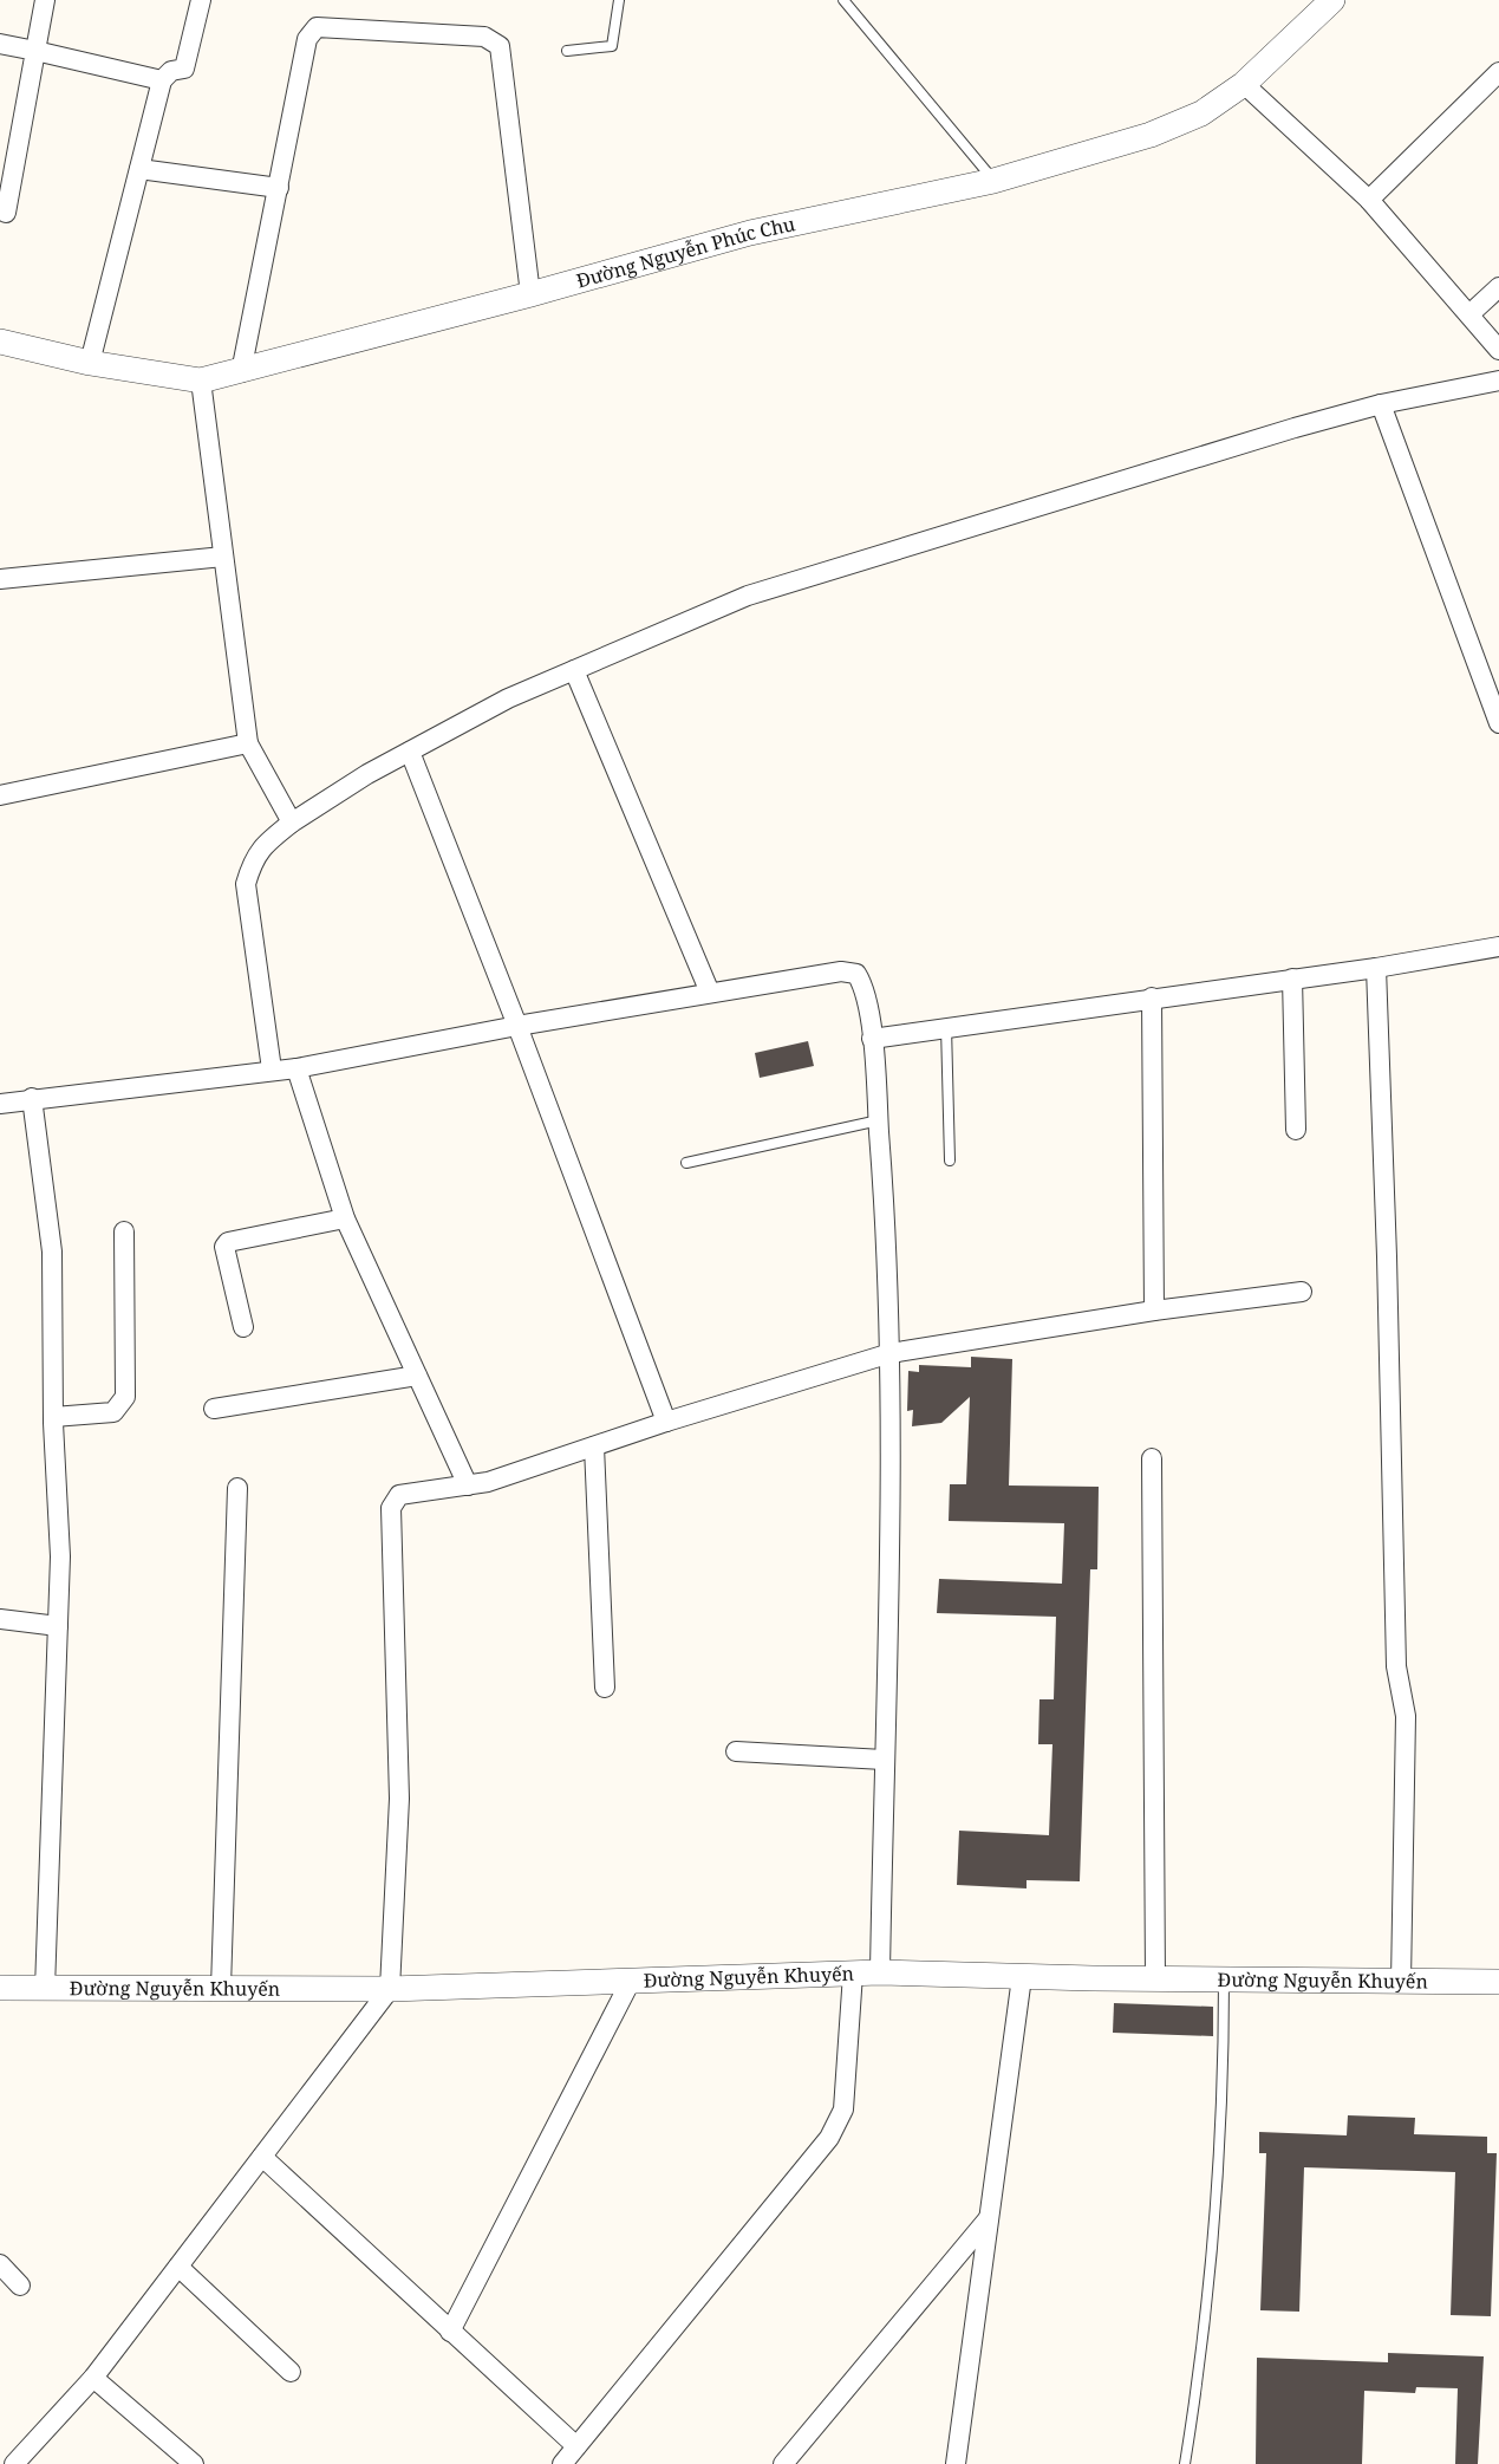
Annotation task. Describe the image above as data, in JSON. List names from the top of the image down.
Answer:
{
  "streets": {
    "street": ["Đường Nguyễn Phúc Chu", "Đường Nguyễn Khuyến"]
  }
}
